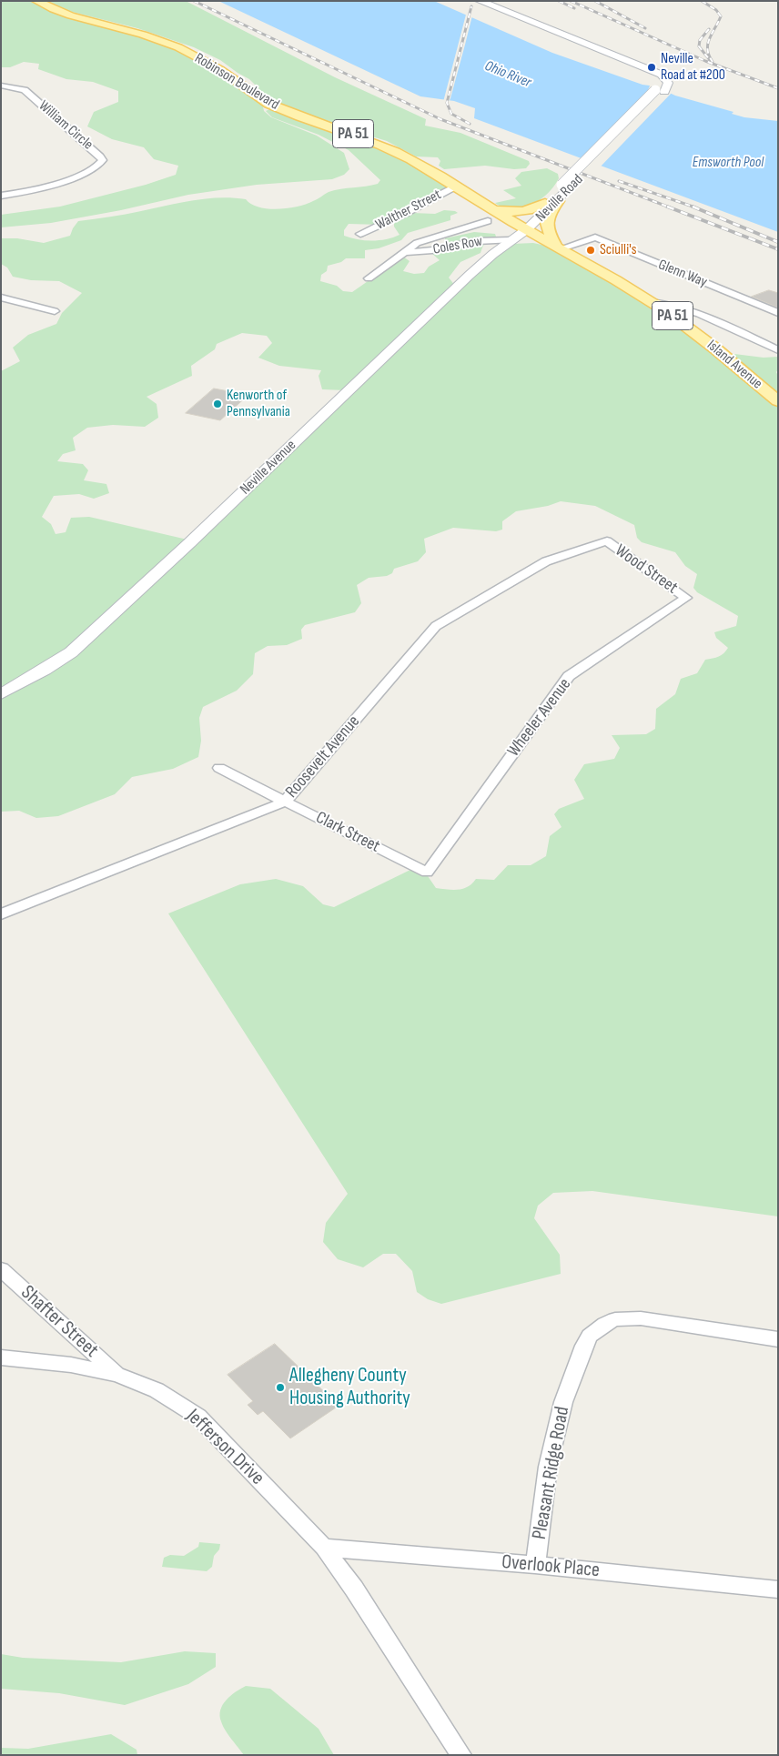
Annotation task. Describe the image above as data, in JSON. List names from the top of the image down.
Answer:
{
  "streets": {
    "main road": [
      "Robinson Boulevard",
      "PA 51",
      "Neville Road",
      "Island Avenue",
      "Neville Avenue"
    ],
    "street": [
      "William Circle",
      "Walther Street",
      "Coles Row",
      "Glenn Way",
      "Wood Street",
      "Wheeler Avenue",
      "Roosevelt Avenue",
      "Clark Street",
      "Shafter Street",
      "Jefferson Drive",
      "Pleasant Ridge Road",
      "Overlook Place"
    ]
  },
  "crossings": [
    ["Robinson Boulevard", "Neville Road"],
    ["Robinson Boulevard", "Walther Street"],
    ["Robinson Boulevard", "Island Avenue"],
    ["Robinson Boulevard", "Neville Avenue"],
    ["Neville Road", "Island Avenue"],
    ["Neville Road", "Neville Avenue"],
    ["Coles Row", "Neville Avenue"],
    ["Glenn Way", "Island Avenue"],
    ["Island Avenue", "Neville Avenue"],
    ["Wood Street", "Wheeler Avenue"],
    ["Wood Street", "Roosevelt Avenue"],
    ["Wheeler Avenue", "Clark Street"],
    ["Roosevelt Avenue", "Clark Street"],
    ["Shafter Street", "Jefferson Drive"],
    ["Jefferson Drive", "Overlook Place"],
    ["Pleasant Ridge Road", "Overlook Place"]
  ],
  "water": ["Ohio River", "Emsworth Pool"],
  "places": [
    "Neville Road at #200",
    "Sciulli's",
    "Kenworth of Pennsylvania",
    "Allegheny County Housing Authority"
  ]
}
